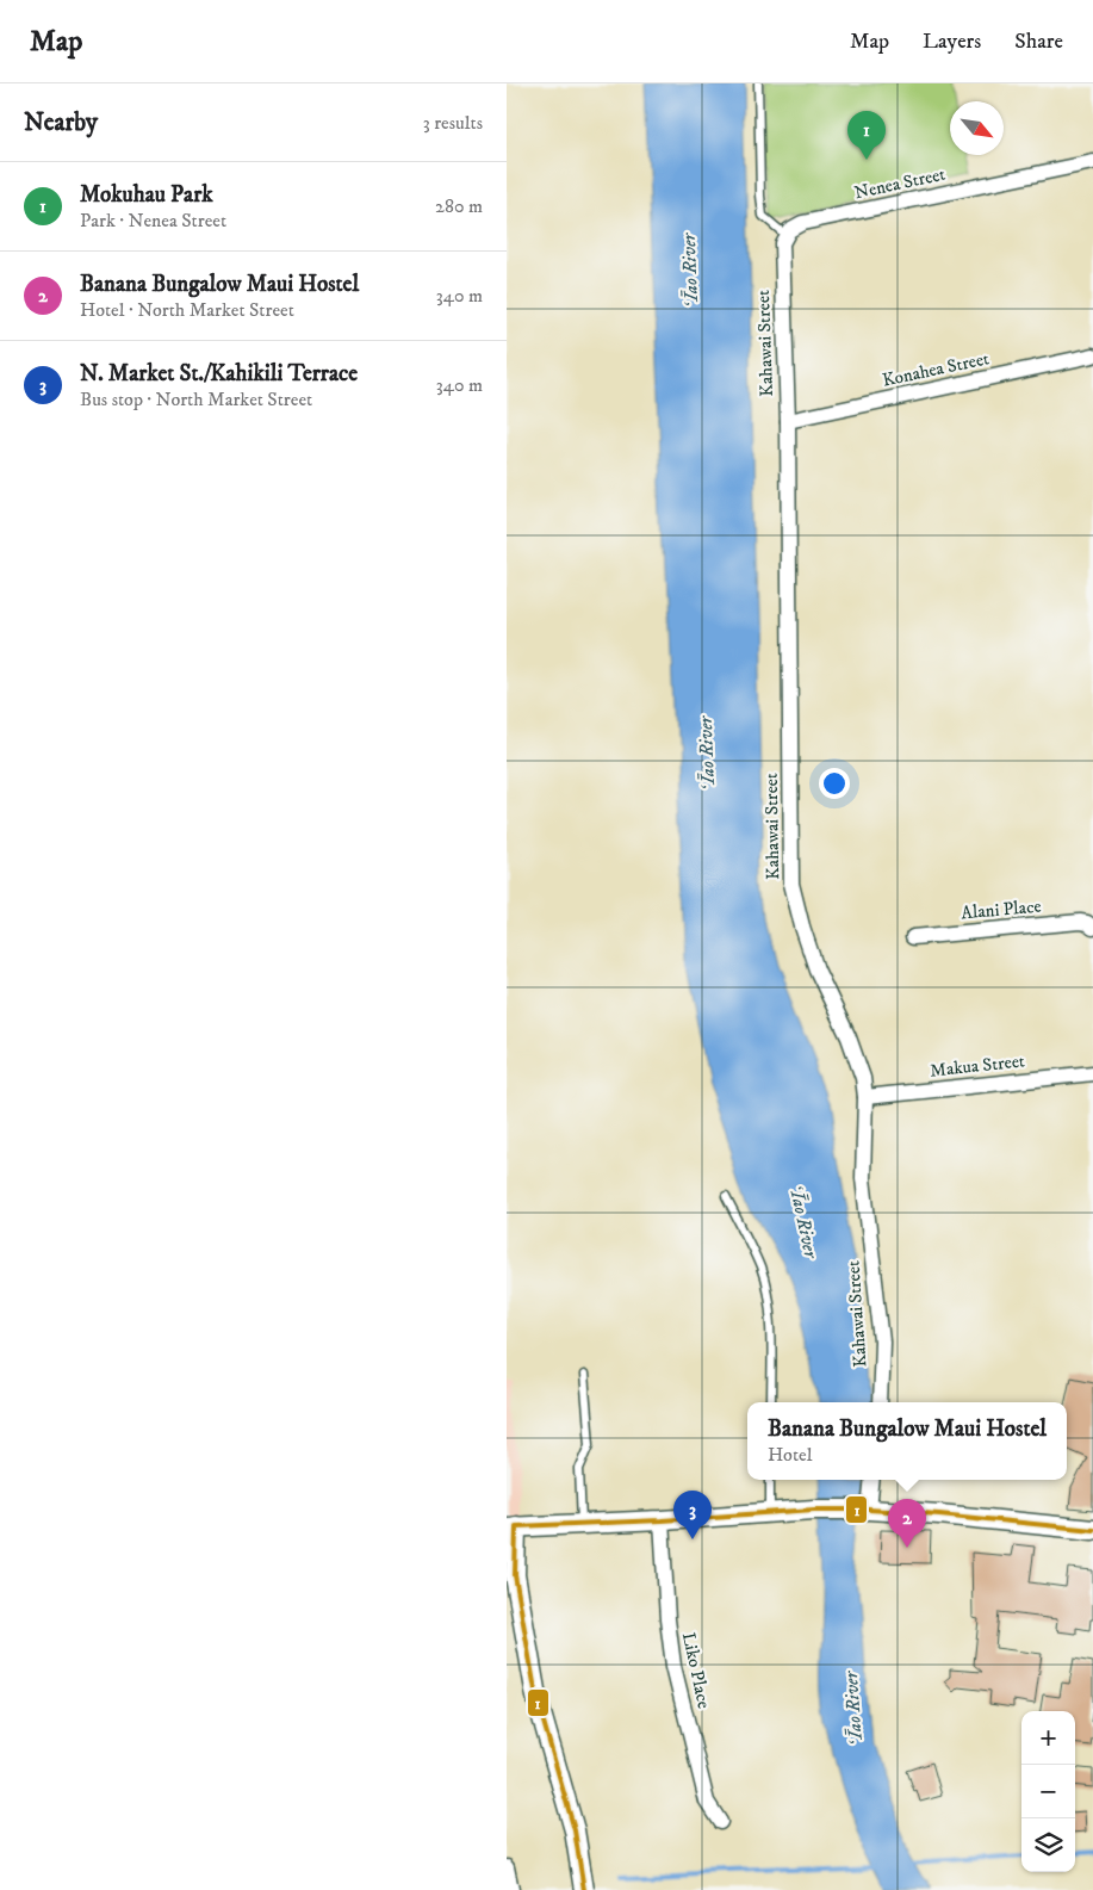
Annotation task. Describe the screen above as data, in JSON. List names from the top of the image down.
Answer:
{
  "streets": {
    "street": [
      "Nenea Street",
      "Kahawai Street",
      "Konahea Street",
      "Alani Place",
      "Makua Street",
      "Liko Place"
    ]
  },
  "crossings": [
    ["Nenea Street", "Kahawai Street"],
    ["Kahawai Street", "Konahea Street"],
    ["Kahawai Street", "Makua Street"]
  ],
  "water": ["ʻĪao River"],
  "lines": ["transit line 1"],
  "north": "bottom right",
  "page": {
    "header": "Map",
    "nav": ["Map", "Layers", "Share"],
    "heading": ["Nearby", "3 results"],
    "pins": ["1", "3", "2"],
    "list": [
      {
        "mark": "1",
        "name": "Mokuhau Park",
        "note": "Park · Nenea Street",
        "value": "280 m"
      },
      {
        "mark": "2",
        "name": "Banana Bungalow Maui Hostel",
        "note": "Hotel · North Market Street",
        "value": "340 m"
      },
      {
        "mark": "3",
        "name": "N. Market St./Kahikili Terrace",
        "note": "Bus stop · North Market Street",
        "value": "340 m"
      }
    ],
    "popup": ["Banana Bungalow Maui Hostel", "Hotel"],
    "map_buttons": ["+", "−"]
  }
}
